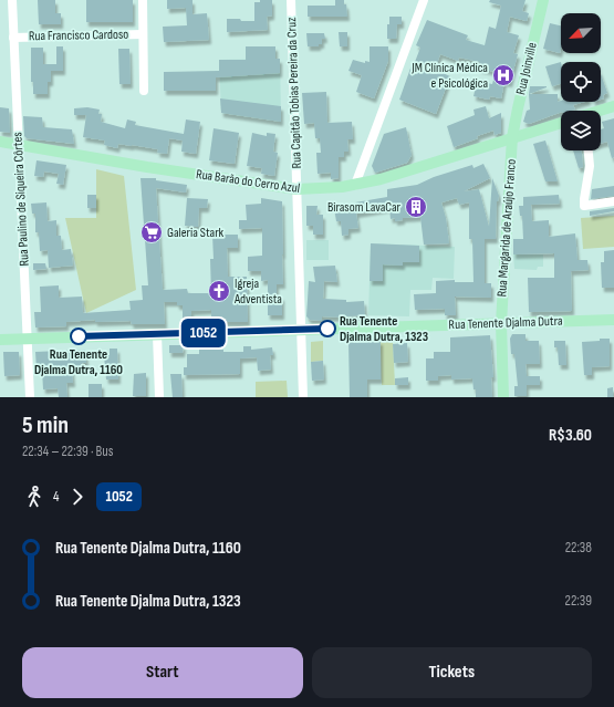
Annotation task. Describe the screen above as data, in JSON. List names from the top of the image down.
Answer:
{
  "streets": {
    "main road": [
      "Rua Joinville",
      "Rua Barão do Cerro Azul",
      "Rua Margarida de Araújo Franco",
      "Rua Tenente Djalma Dutra"
    ],
    "street": ["Rua Francisco Cardoso", "Rua Capitão Tobias Pereira da Cruz", "Rua Paulino de Siqueira Côrtes"]
  },
  "crossings": [
    ["Rua Francisco Cardoso", "Rua Paulino de Siqueira Côrtes"],
    ["Rua Joinville", "Rua Barão do Cerro Azul"],
    ["Rua Joinville", "Rua Margarida de Araújo Franco"],
    ["Rua Capitão Tobias Pereira da Cruz", "Rua Barão do Cerro Azul"],
    ["Rua Capitão Tobias Pereira da Cruz", "Rua Tenente Djalma Dutra"],
    ["Rua Barão do Cerro Azul", "Rua Paulino de Siqueira Côrtes"],
    ["Rua Barão do Cerro Azul", "Rua Margarida de Araújo Franco"],
    ["Rua Paulino de Siqueira Côrtes", "Rua Tenente Djalma Dutra"],
    ["Rua Margarida de Araújo Franco", "Rua Tenente Djalma Dutra"]
  ],
  "places": {
    "hospital": ["JM Clínica Médica e Psicológica"],
    "building": ["Birasom LavaCar"],
    "supermarket": ["Galeria Stark"],
    "church": ["Igreja Adventista"],
    "other": ["Rua Tenente Djalma Dutra, 1323", "Rua Tenente Djalma Dutra, 1160"]
  },
  "lines": ["bus line 1052"],
  "north": "bottom left",
  "page": {
    "on_map": "1052",
    "heading": ["5 min", "22:34 – 22:39 · Bus", "R$3.60"],
    "legs": ["4", "1052"],
    "list": [
      {
        "name": "Rua Tenente Djalma Dutra, 1160",
        "value": "22:38"
      },
      {
        "name": "Rua Tenente Djalma Dutra, 1323",
        "value": "22:39"
      }
    ],
    "buttons": ["Start", "Tickets"]
  }
}
